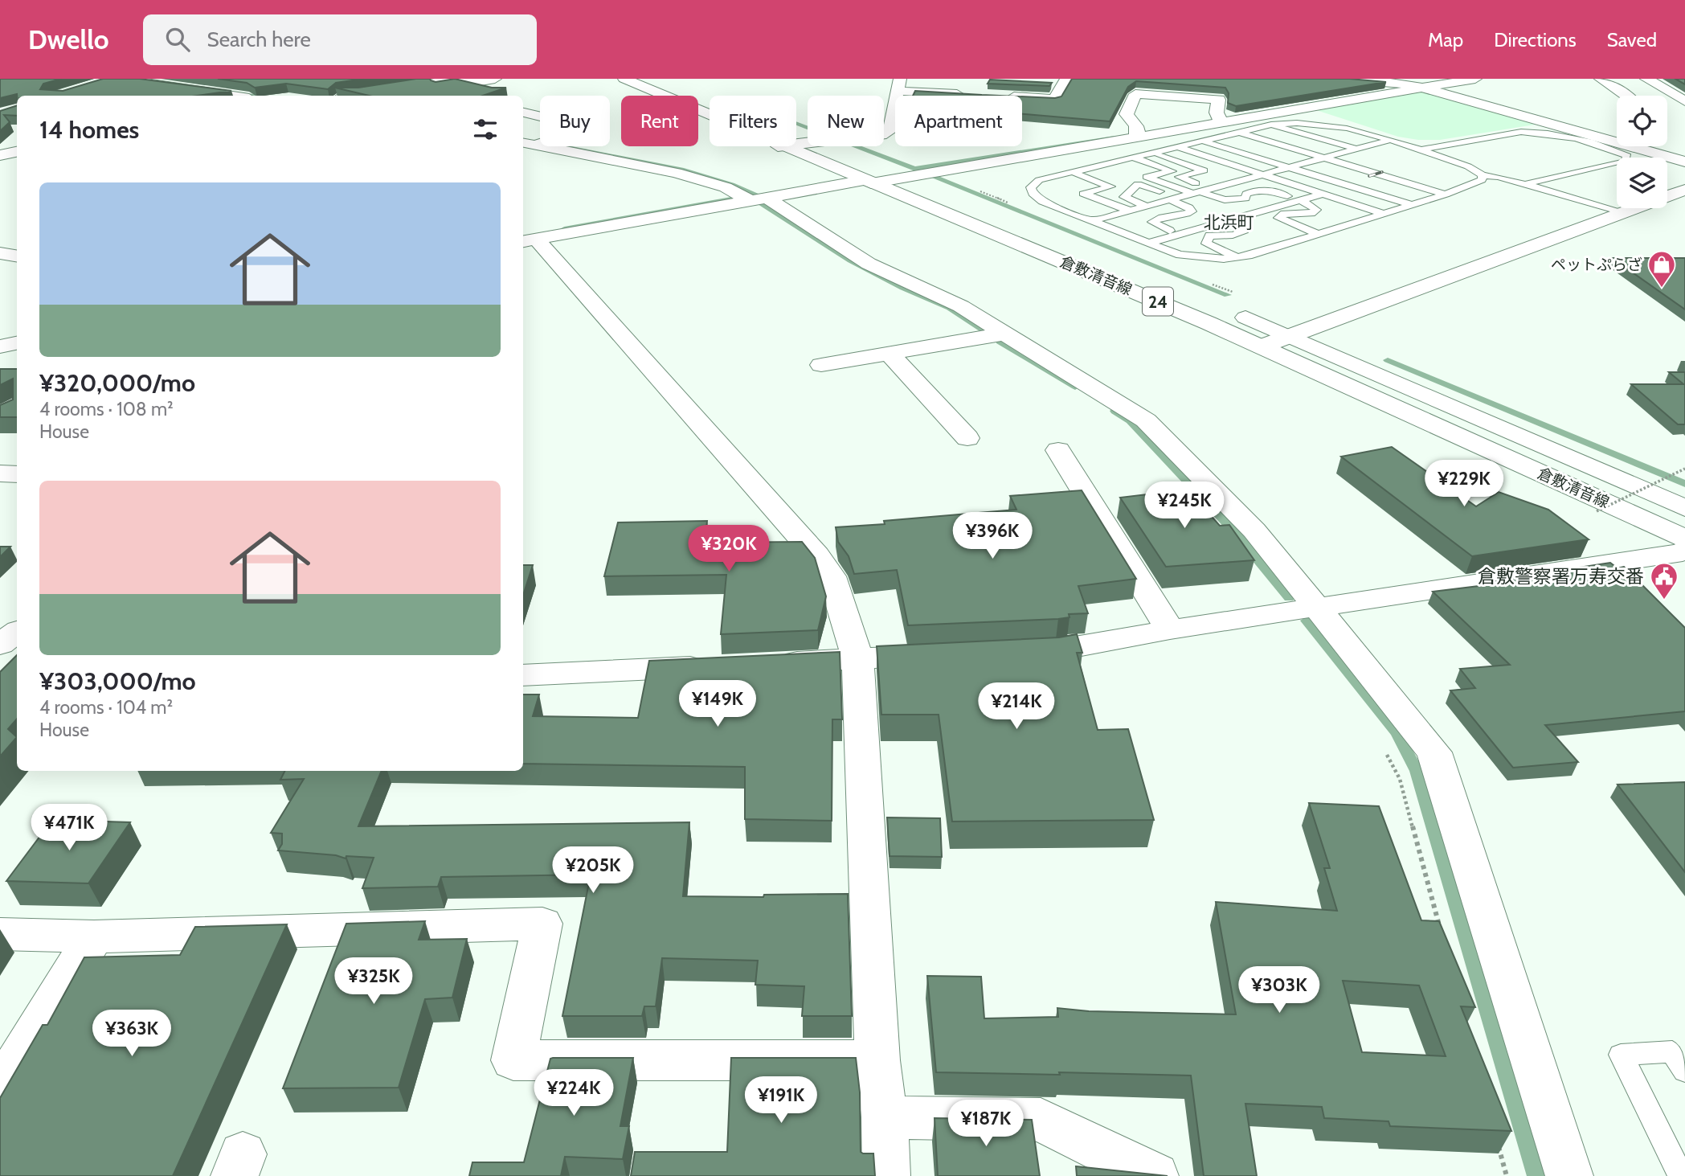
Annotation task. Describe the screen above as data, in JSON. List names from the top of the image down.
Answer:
{
  "streets": {
    "street": ["倉敷清音線", "24"]
  },
  "districts": ["北浜町"],
  "places": {
    "shop": ["ペットぷらざ"],
    "public building": ["倉敷警察署万寿交番"]
  },
  "page": {
    "header": "Dwello",
    "search": "Search here",
    "nav": ["Map", "Directions", "Saved"],
    "chip": [
      "Buy",
      "Rent",
      "Filters",
      "New",
      "Apartment"
    ],
    "heading": "14 homes",
    "list": [
      {
        "name": "¥320,000/mo",
        "note": "4 rooms · 108 m² · House"
      },
      {
        "name": "¥303,000/mo",
        "note": "4 rooms · 104 m² · House"
      }
    ],
    "price": [
      "¥229K",
      "¥245K",
      "¥396K",
      "¥320K",
      "¥149K",
      "¥214K",
      "¥471K",
      "¥205K",
      "¥325K",
      "¥303K",
      "¥363K",
      "¥224K",
      "¥191K",
      "¥187K"
    ]
  }
}
